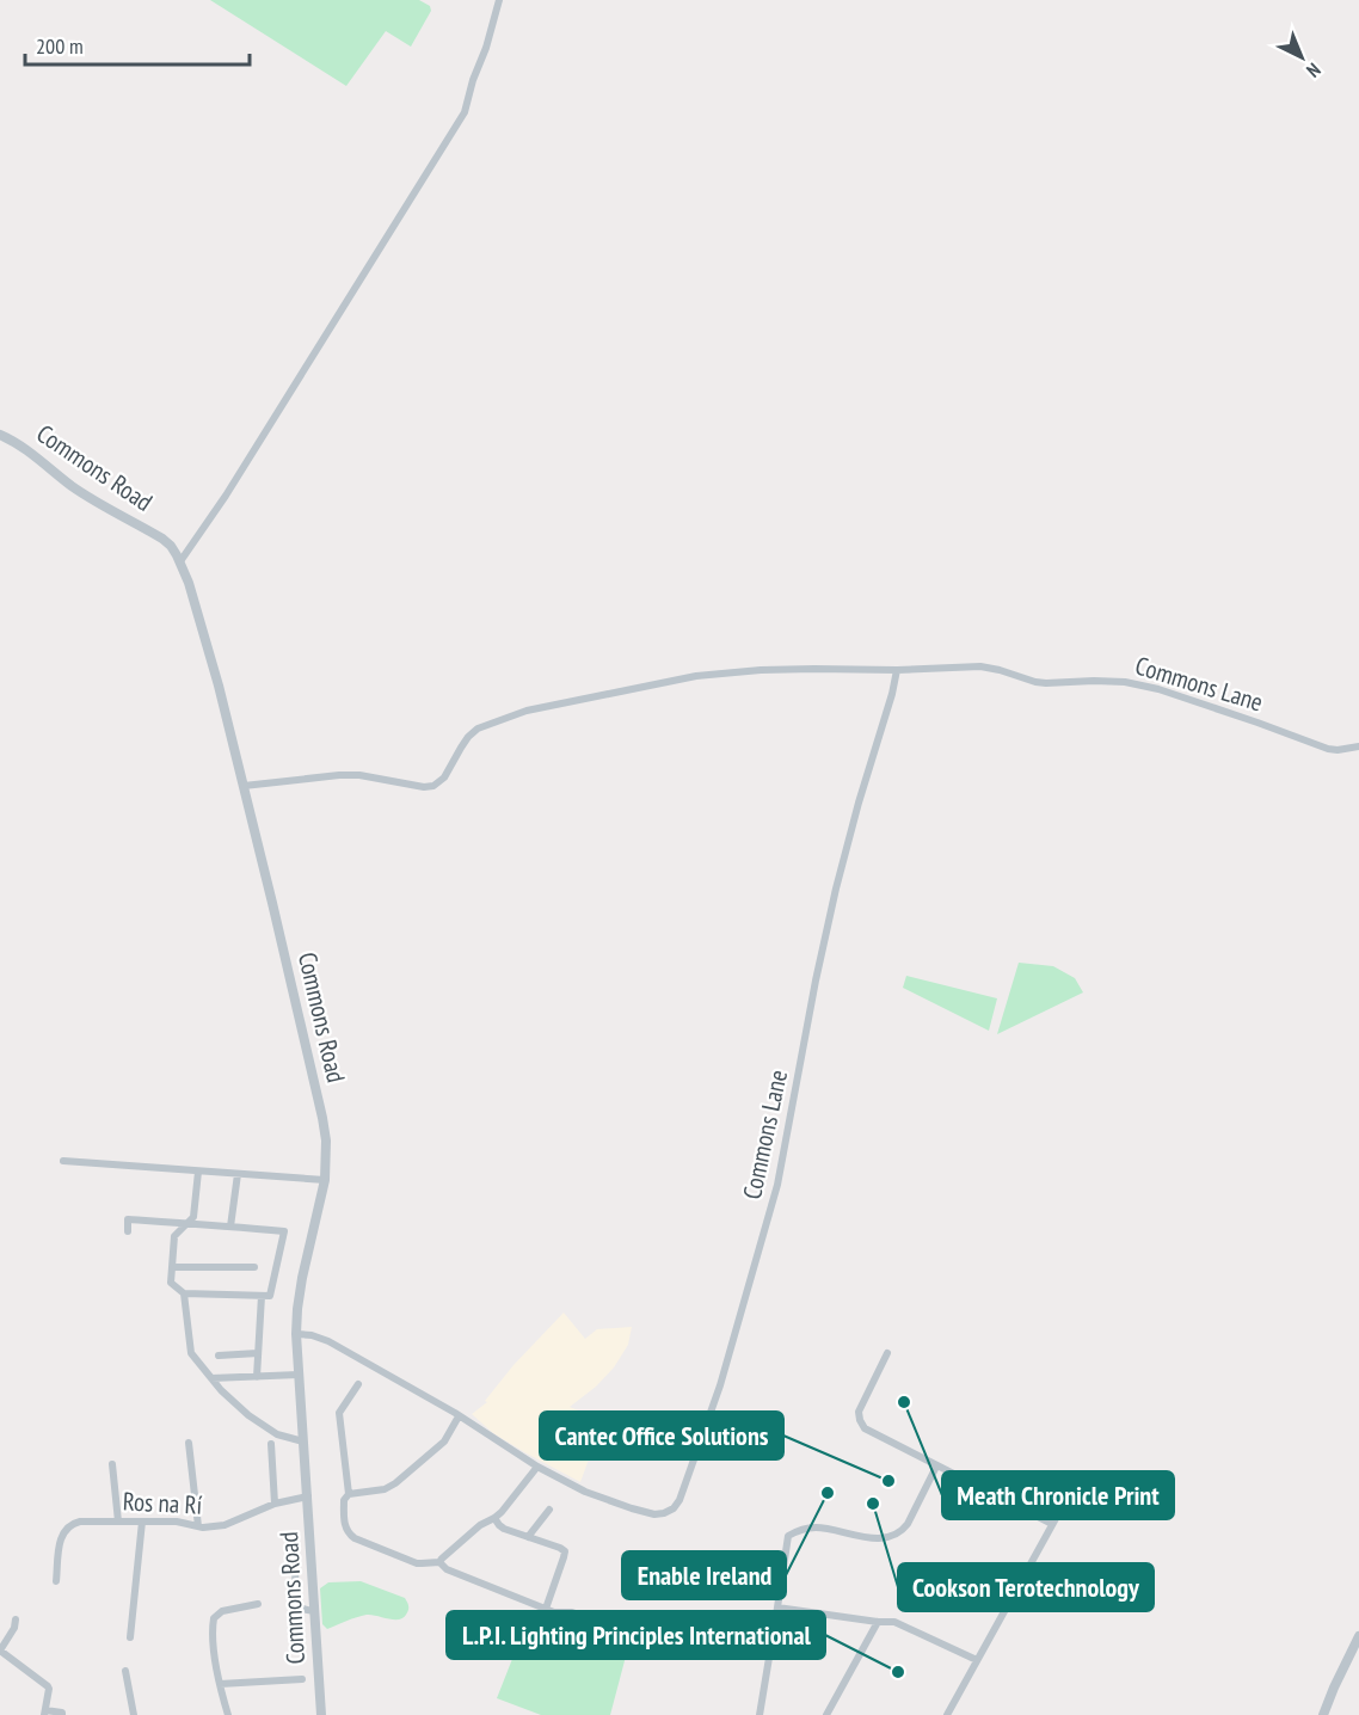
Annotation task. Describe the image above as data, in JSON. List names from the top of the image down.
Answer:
{
  "streets": {
    "street": ["Commons Road", "Commons Lane", "Ros na Rí"]
  },
  "crossings": [
    ["Commons Road", "Commons Lane"],
    ["Commons Road", "Ros na Rí"]
  ],
  "places": [
    "Meath Chronicle Print",
    "Cantec Office Solutions",
    "Enable Ireland",
    "Cookson Terotechnology",
    "L.P.I. Lighting Principles International"
  ],
  "scale_bar": "200 m",
  "north": "bottom right"
}
